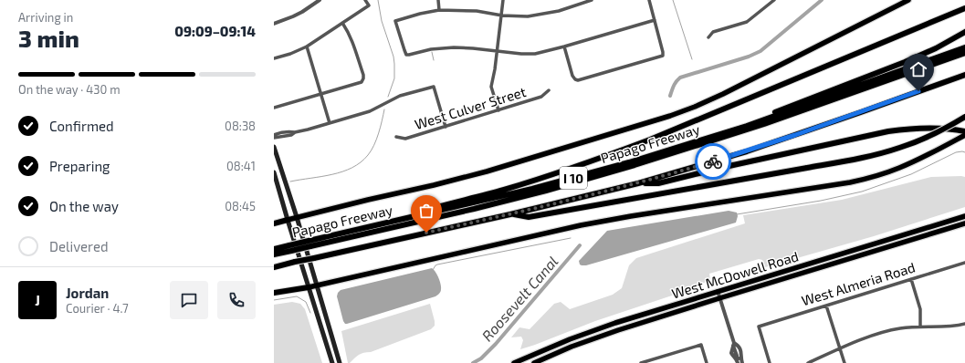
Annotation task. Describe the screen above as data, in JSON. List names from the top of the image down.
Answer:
{
  "streets": {
    "highway": ["Papago Freeway", "I 10"],
    "main road": ["West McDowell Road"],
    "street": ["West Culver Street", "West Almeria Road"]
  },
  "crossings": [
    ["Papago Freeway", "I 10"]
  ],
  "water": ["Roosevelt Canal"],
  "page": {
    "heading": ["3 min", "Arriving in", "09:09–09:14"],
    "panel": ["Jordan", "Courier · 4.7"],
    "bar": "On the way · 430 m",
    "list": [
      ["Confirmed", "08:38"],
      ["Preparing", "08:41"],
      ["On the way", "08:45"],
      "Delivered"
    ],
    "round": "J"
  }
}
